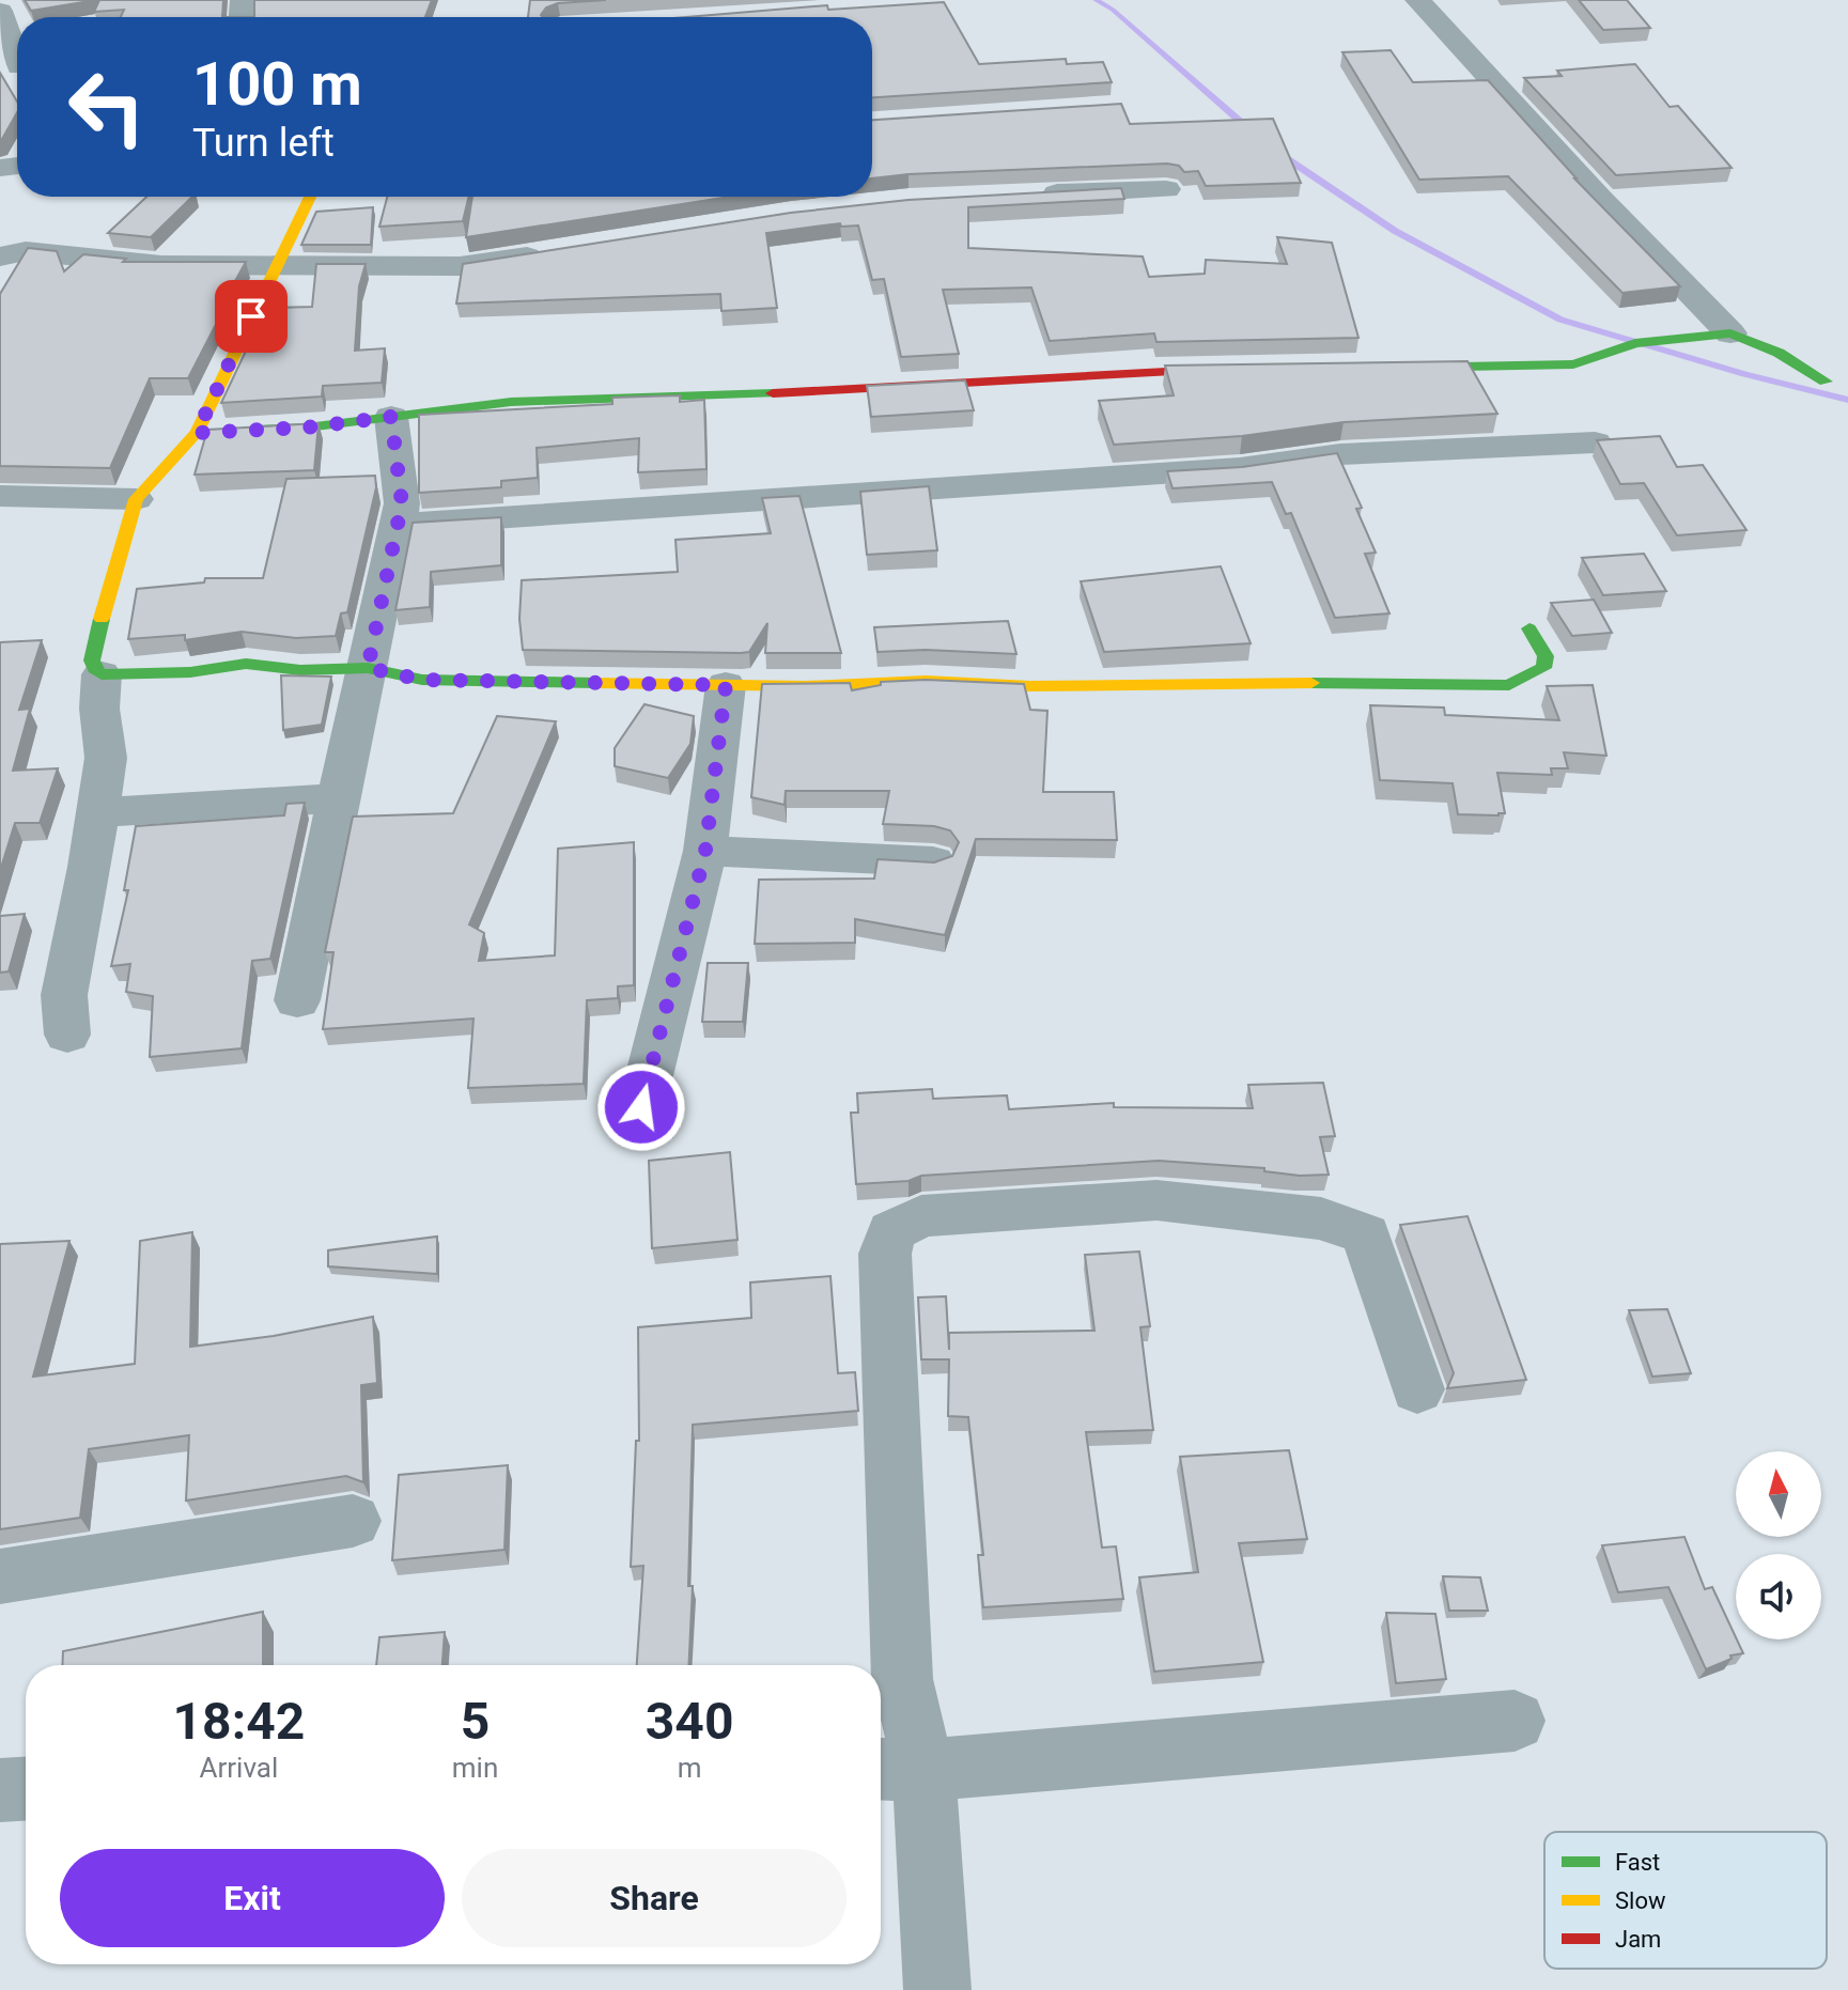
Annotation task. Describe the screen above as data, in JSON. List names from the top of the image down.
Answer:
{
  "legend": ["Fast", "Slow", "Jam"],
  "north": "top",
  "page": {
    "turn": ["100 m", "Turn left"],
    "eta": [
      "18:42",
      "Arrival",
      "5",
      "min",
      "340",
      "m"
    ],
    "buttons": ["Exit", "Share"]
  }
}
